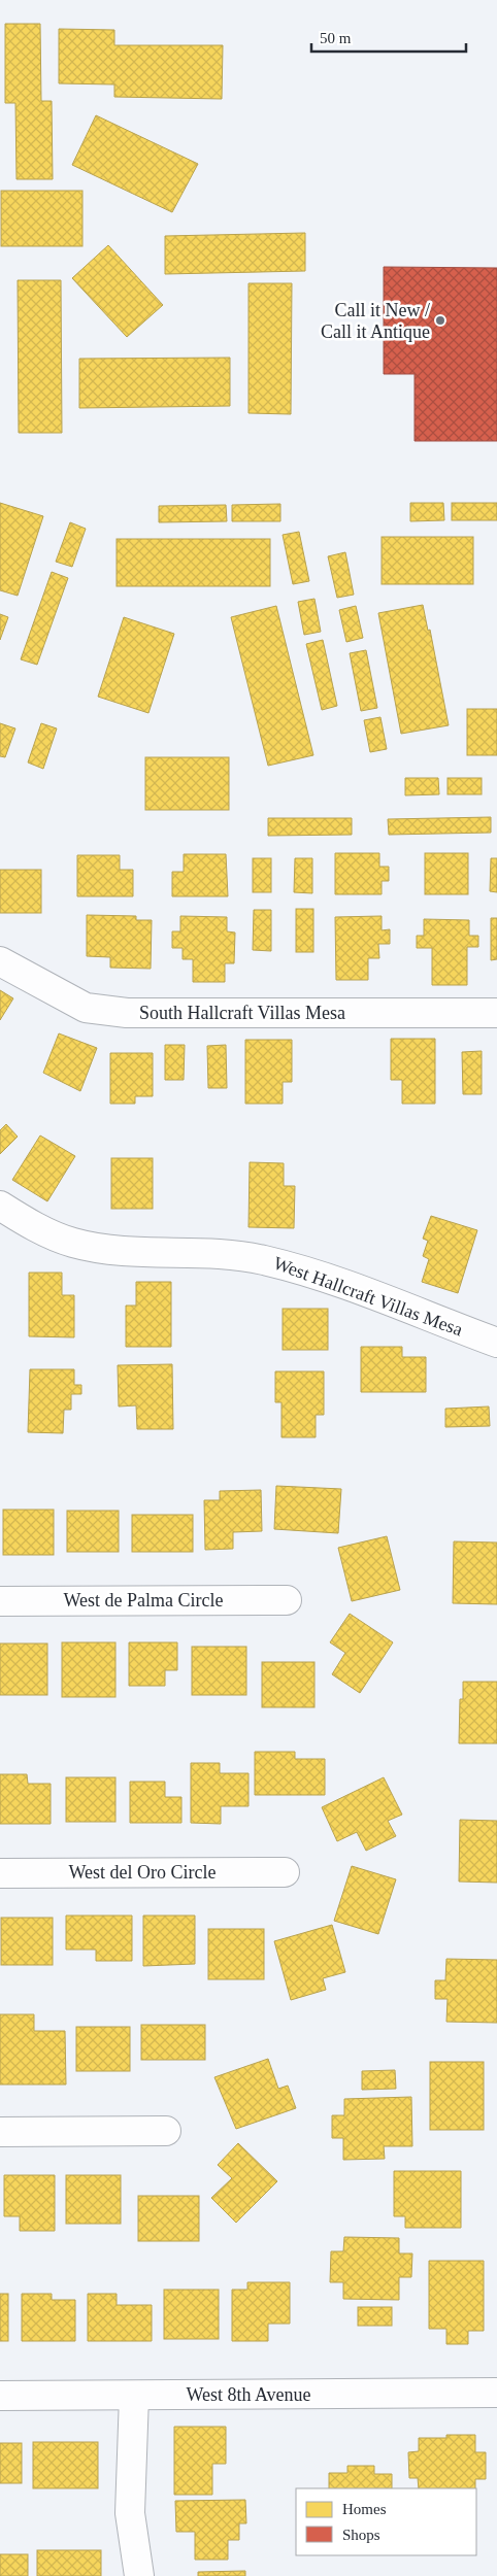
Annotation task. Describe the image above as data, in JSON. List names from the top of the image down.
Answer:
{
  "streets": {
    "street": [
      "South Hallcraft Villas Mesa",
      "West Hallcraft Villas Mesa",
      "West de Palma Circle",
      "West del Oro Circle",
      "West 8th Avenue"
    ]
  },
  "places": ["Call it New / Call it Antique"],
  "legend": ["Homes", "Shops"],
  "scale_bar": "50 m"
}
